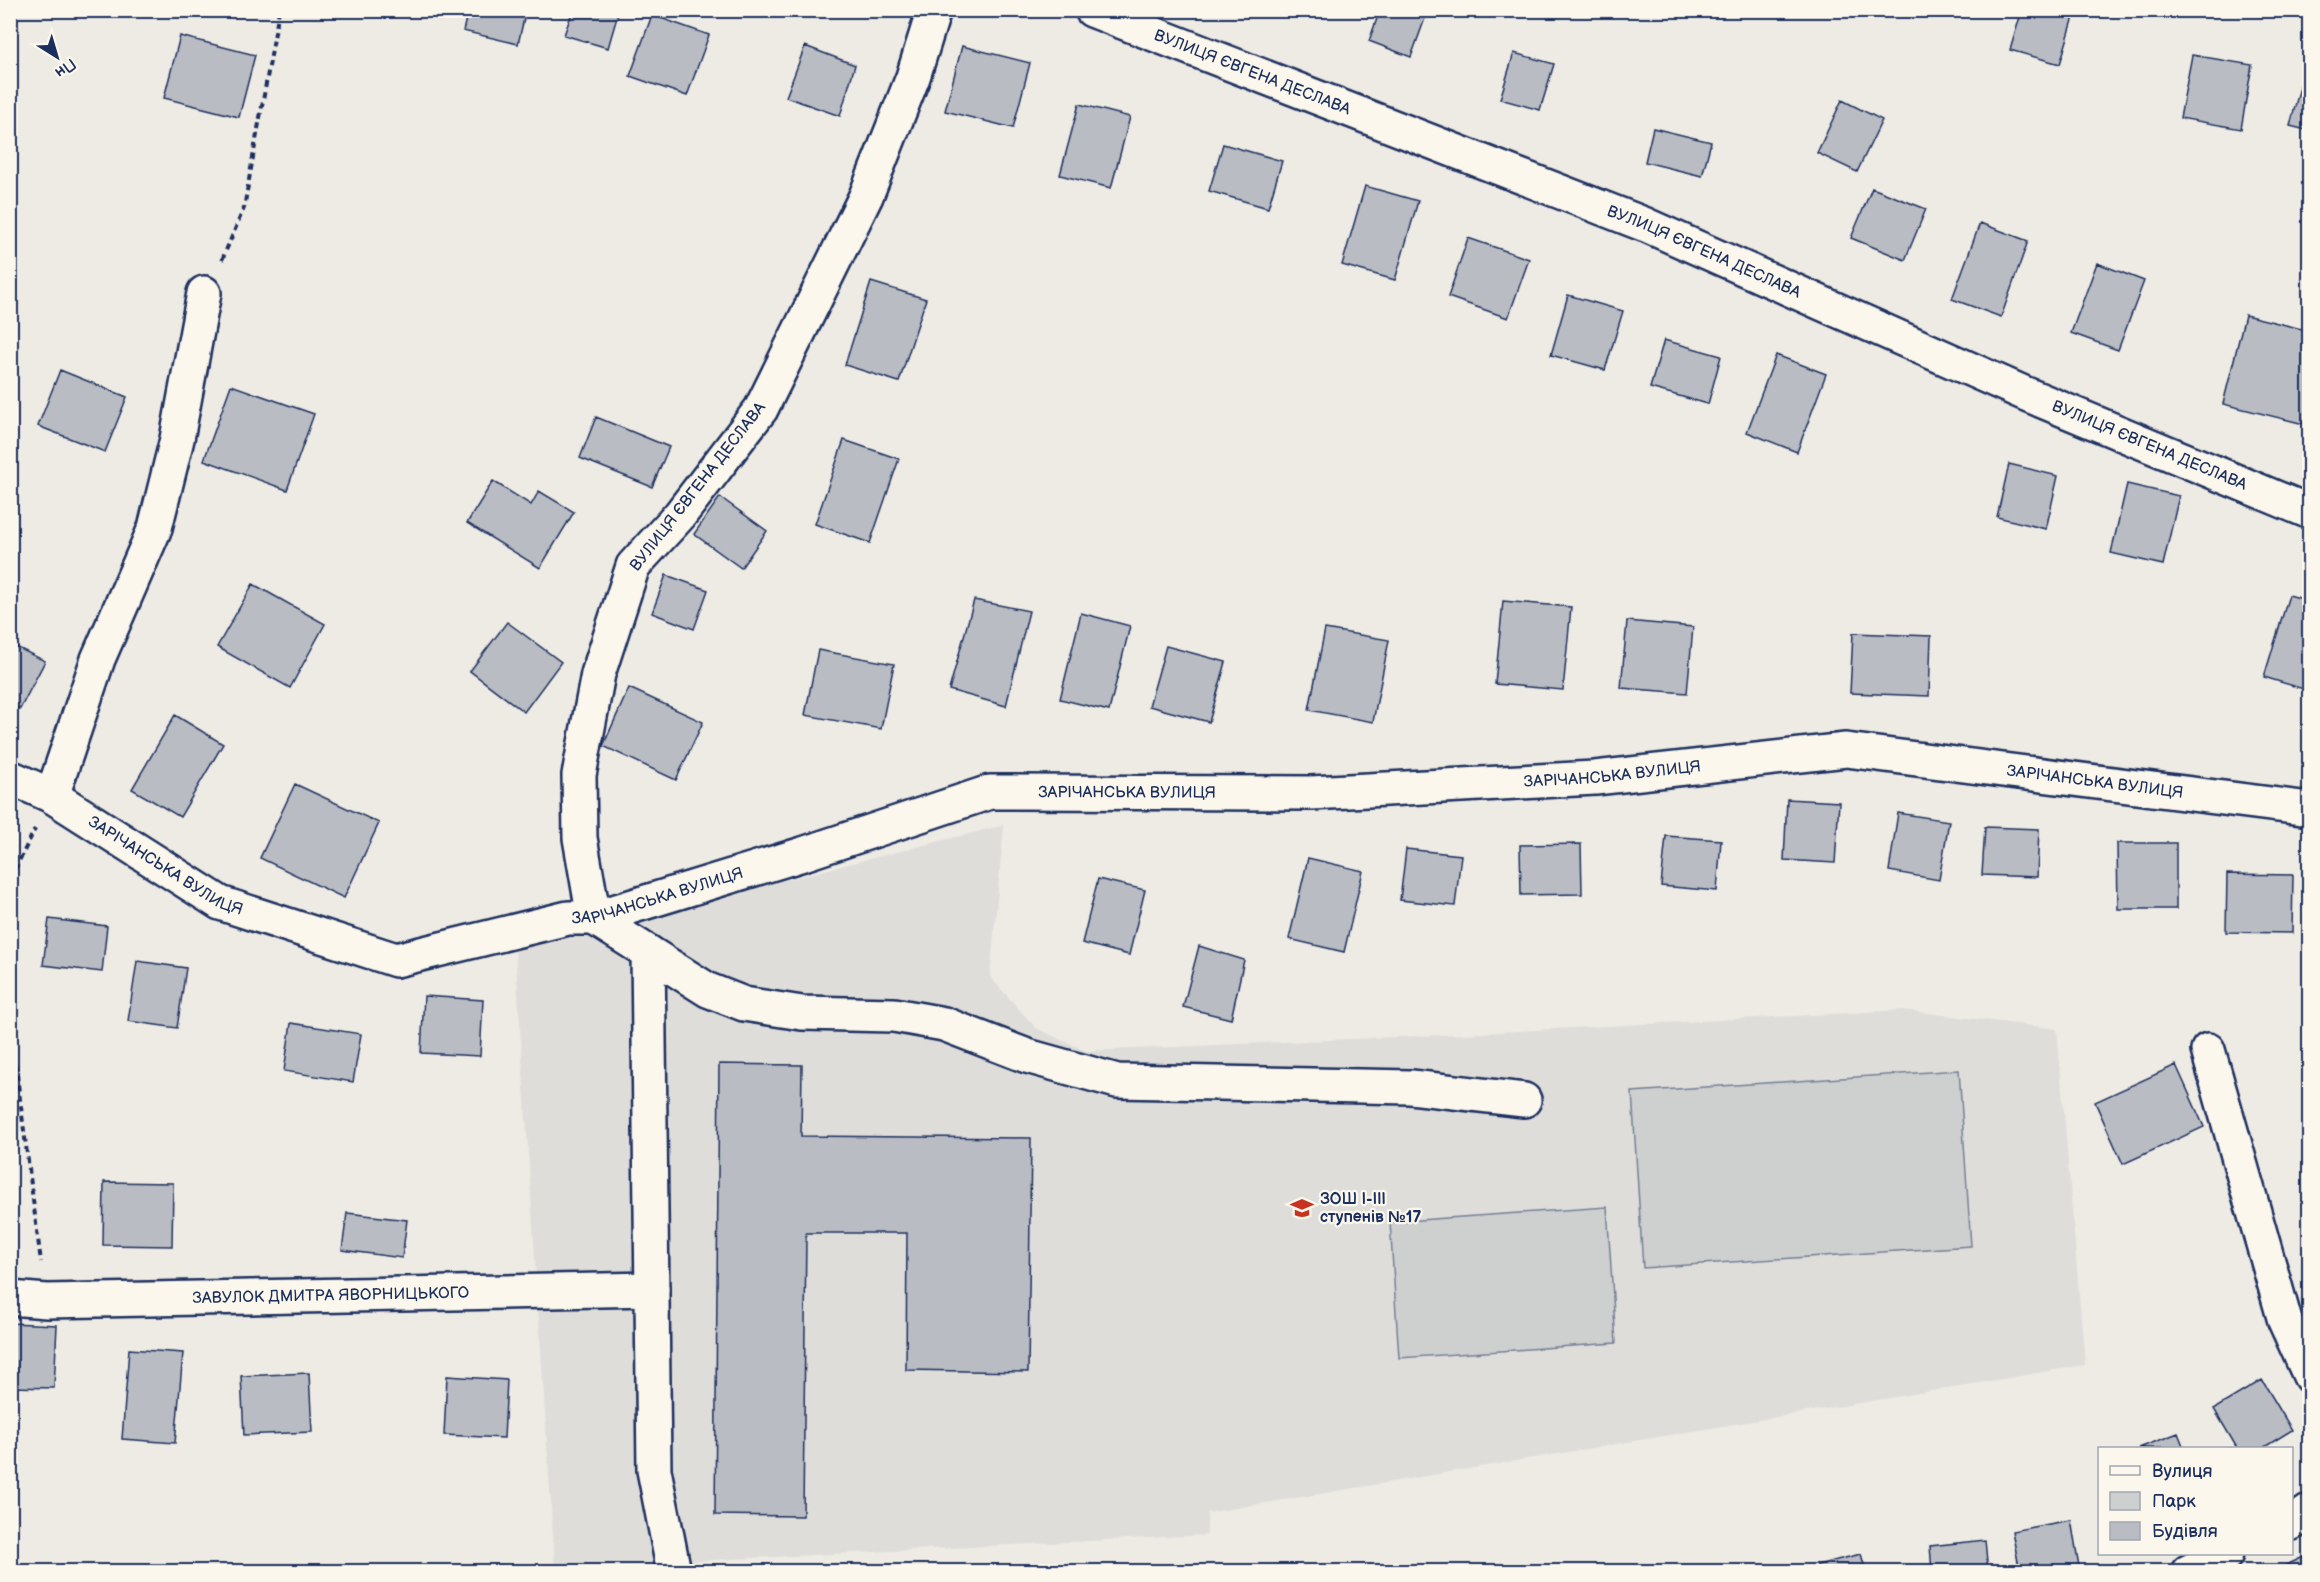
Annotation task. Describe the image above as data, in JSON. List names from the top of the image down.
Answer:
{
  "streets": {
    "street": ["ВУЛИЦЯ ЄВГЕНА ДЕСЛАВА", "ЗАРІЧАНСЬКА ВУЛИЦЯ", "ЗАВУЛОК ДМИТРА ЯВОРНИЦЬКОГО"]
  },
  "crossings": [
    ["ВУЛИЦЯ ЄВГЕНА ДЕСЛАВА", "ЗАРІЧАНСЬКА ВУЛИЦЯ"]
  ],
  "places": {
    "school or university": ["ЗОШ І-ІІІ ступенів №17"]
  },
  "legend": ["Вулиця", "Парк", "Будівля"],
  "north": "bottom right"
}
